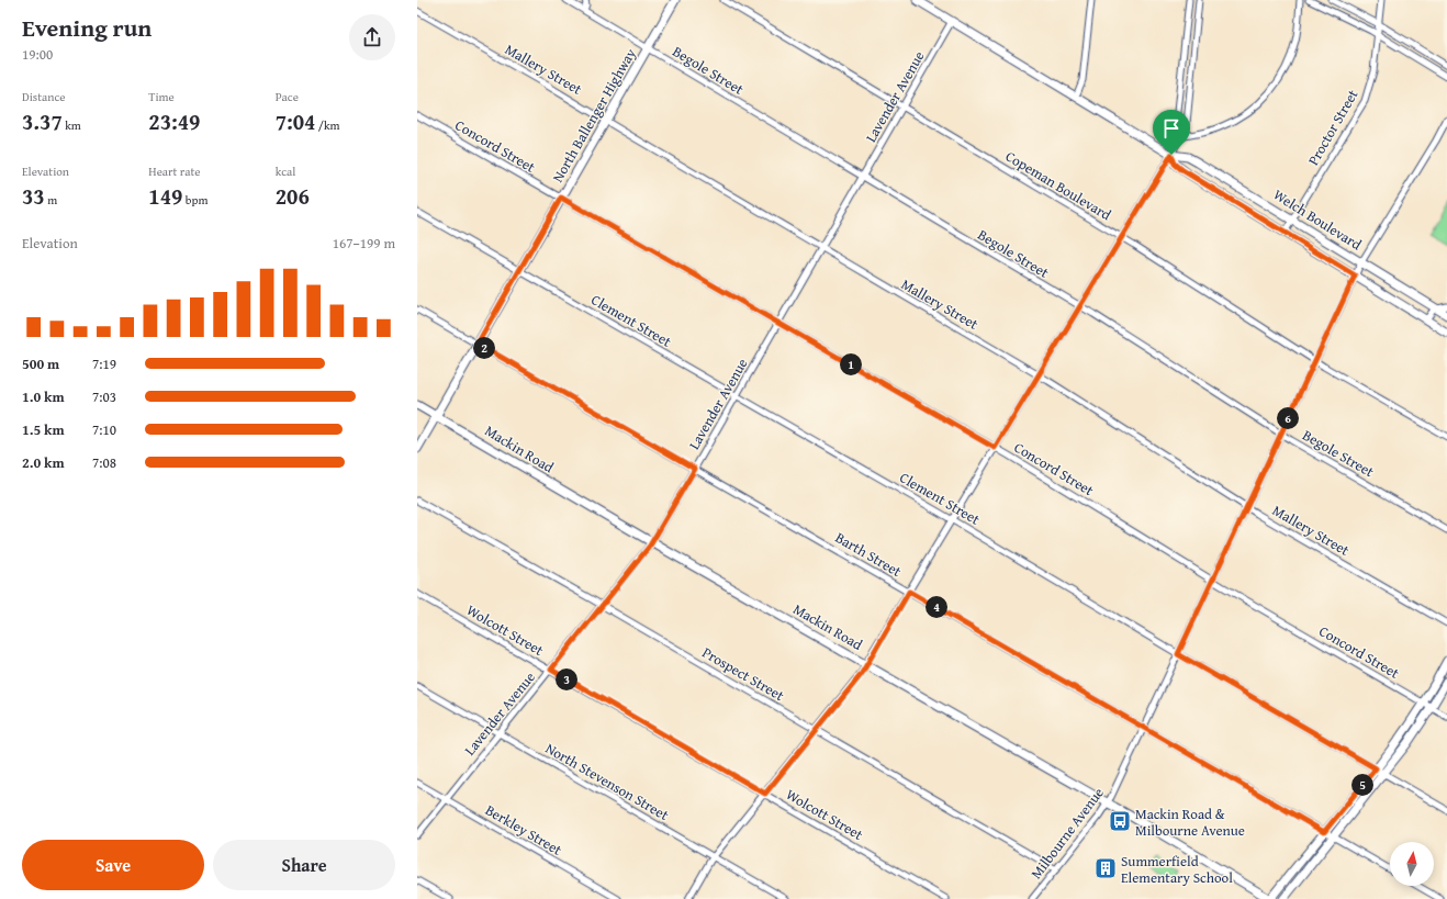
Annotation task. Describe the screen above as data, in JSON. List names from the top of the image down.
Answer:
{
  "streets": {
    "street": [
      "Mallery Street",
      "Begole Street",
      "Lavender Avenue",
      "North Ballenger Highway",
      "Proctor Street",
      "Concord Street",
      "Copeman Boulevard",
      "Welch Boulevard",
      "Clement Street",
      "Mackin Road",
      "Barth Street",
      "Wolcott Street",
      "Prospect Street",
      "North Stevenson Street",
      "Berkley Street",
      "Milbourne Avenue"
    ]
  },
  "crossings": [
    ["Mallery Street", "Lavender Avenue"],
    ["Mallery Street", "North Ballenger Highway"],
    ["Mallery Street", "Milbourne Avenue"],
    ["Begole Street", "Lavender Avenue"],
    ["Begole Street", "North Ballenger Highway"],
    ["Begole Street", "Milbourne Avenue"],
    ["Lavender Avenue", "Concord Street"],
    ["Lavender Avenue", "Copeman Boulevard"],
    ["Lavender Avenue", "Welch Boulevard"],
    ["Lavender Avenue", "Clement Street"],
    ["Lavender Avenue", "Mackin Road"],
    ["Lavender Avenue", "Barth Street"],
    ["Lavender Avenue", "Wolcott Street"],
    ["Lavender Avenue", "Prospect Street"],
    ["Lavender Avenue", "North Stevenson Street"],
    ["Lavender Avenue", "Berkley Street"],
    ["North Ballenger Highway", "Concord Street"],
    ["North Ballenger Highway", "Clement Street"],
    ["North Ballenger Highway", "Mackin Road"],
    ["North Ballenger Highway", "Barth Street"],
    ["Proctor Street", "Welch Boulevard"],
    ["Concord Street", "Milbourne Avenue"],
    ["Copeman Boulevard", "Milbourne Avenue"],
    ["Welch Boulevard", "Milbourne Avenue"],
    ["Clement Street", "Milbourne Avenue"],
    ["Mackin Road", "Milbourne Avenue"],
    ["Barth Street", "Milbourne Avenue"],
    ["Prospect Street", "Milbourne Avenue"]
  ],
  "places": {
    "bus stop": ["Mackin Road & Milbourne Avenue"],
    "building": ["Summerfield Elementary School"]
  },
  "north": "top",
  "page": {
    "heading": ["Evening run", "19:00"],
    "stats": [
      ["Distance", "3.37 km"],
      ["Time", "23:49"],
      ["Pace", "7:04 /km"],
      ["Elevation", "33 m"],
      ["Heart rate", "149 bpm"],
      ["kcal", "206"]
    ],
    "chart": ["Elevation", "167–199 m"],
    "pins": [
      "2",
      "1",
      "6",
      "4",
      "3",
      "5"
    ],
    "list": [
      {
        "name": "500 m",
        "note": "7:19"
      },
      {
        "name": "1.0 km",
        "note": "7:03"
      },
      {
        "name": "1.5 km",
        "note": "7:10"
      },
      {
        "name": "2.0 km",
        "note": "7:08"
      }
    ],
    "buttons": ["Save", "Share"]
  }
}
